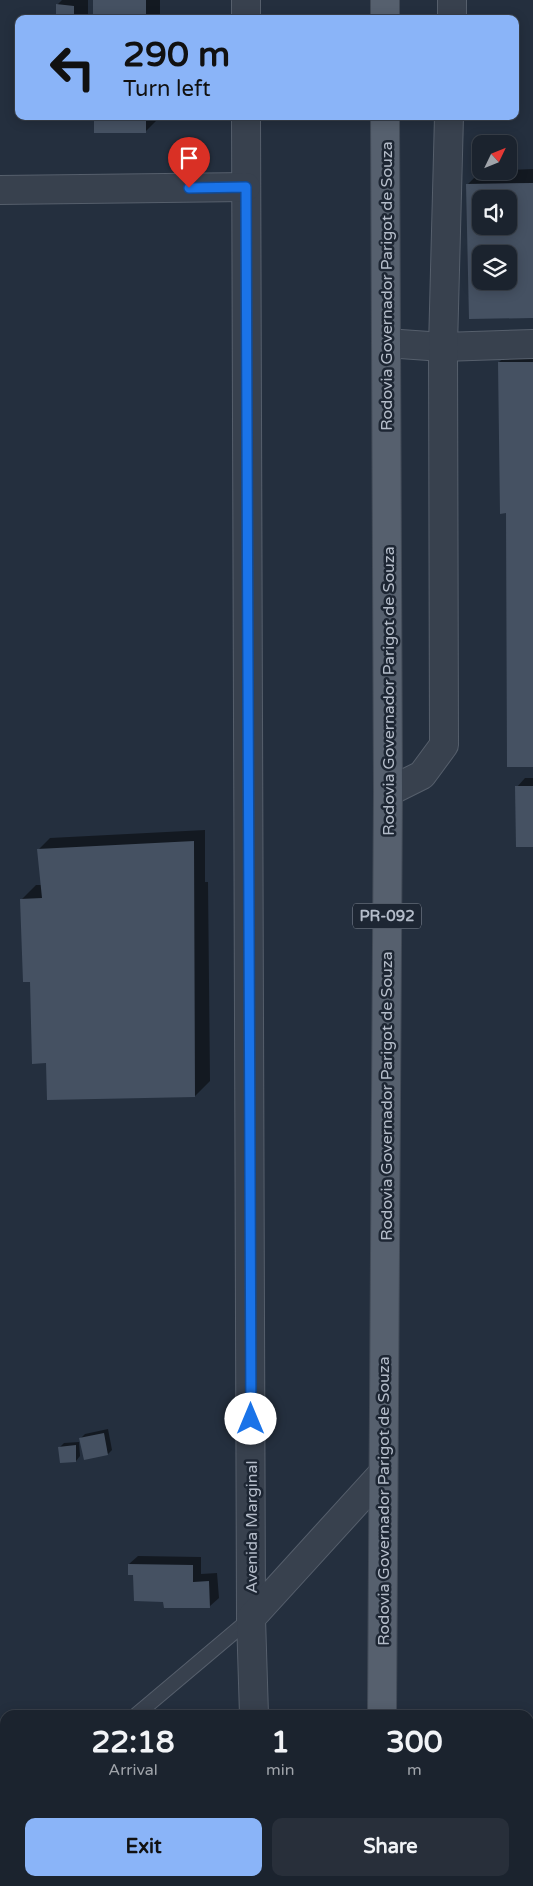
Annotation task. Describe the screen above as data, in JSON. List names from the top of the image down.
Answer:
{
  "streets": {
    "main road": ["Rodovia Governador Parigot de Souza", "PR-092"],
    "street": ["Avenida Marginal"]
  },
  "north": "top right",
  "page": {
    "turn": ["290 m", "Turn left"],
    "eta": [
      "22:18",
      "Arrival",
      "1",
      "min",
      "300",
      "m"
    ],
    "buttons": ["Exit", "Share"]
  }
}
